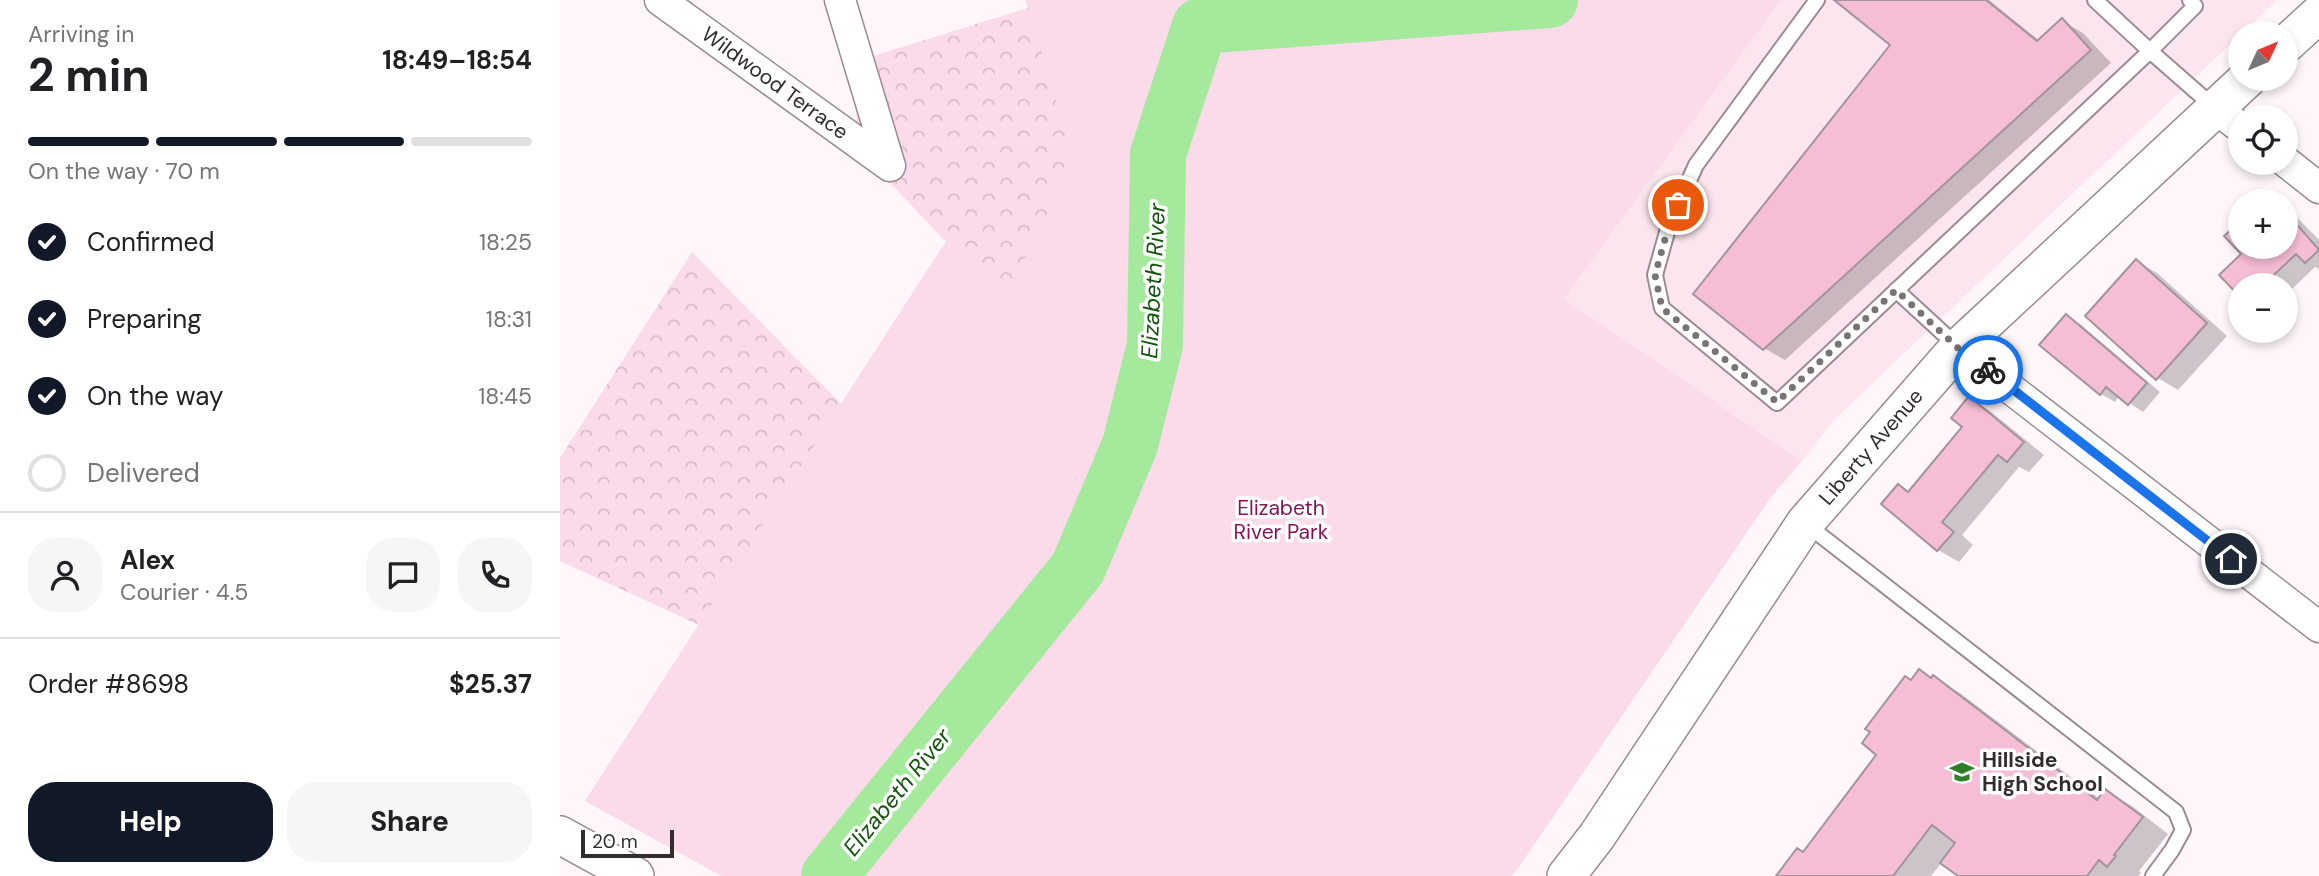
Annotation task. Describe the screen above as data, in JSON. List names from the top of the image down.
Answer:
{
  "streets": {
    "street": ["Wildwood Terrace", "Liberty Avenue"]
  },
  "water": ["Elizabeth River"],
  "parks": ["Elizabeth River Park"],
  "places": {
    "school or university": ["Hillside High School"]
  },
  "scale_bar": "20 m",
  "north": "top right",
  "page": {
    "heading": ["2 min", "Arriving in", "18:49–18:54"],
    "panel": [
      "Alex",
      "Courier · 4.5",
      "Order #8698",
      "$25.37"
    ],
    "map_buttons": ["+", "−"],
    "bar": "On the way · 70 m",
    "list": [
      ["Confirmed", "18:25"],
      ["Preparing", "18:31"],
      ["On the way", "18:45"],
      "Delivered"
    ],
    "buttons": ["Help", "Share"],
    "scale": "20 m"
  }
}
